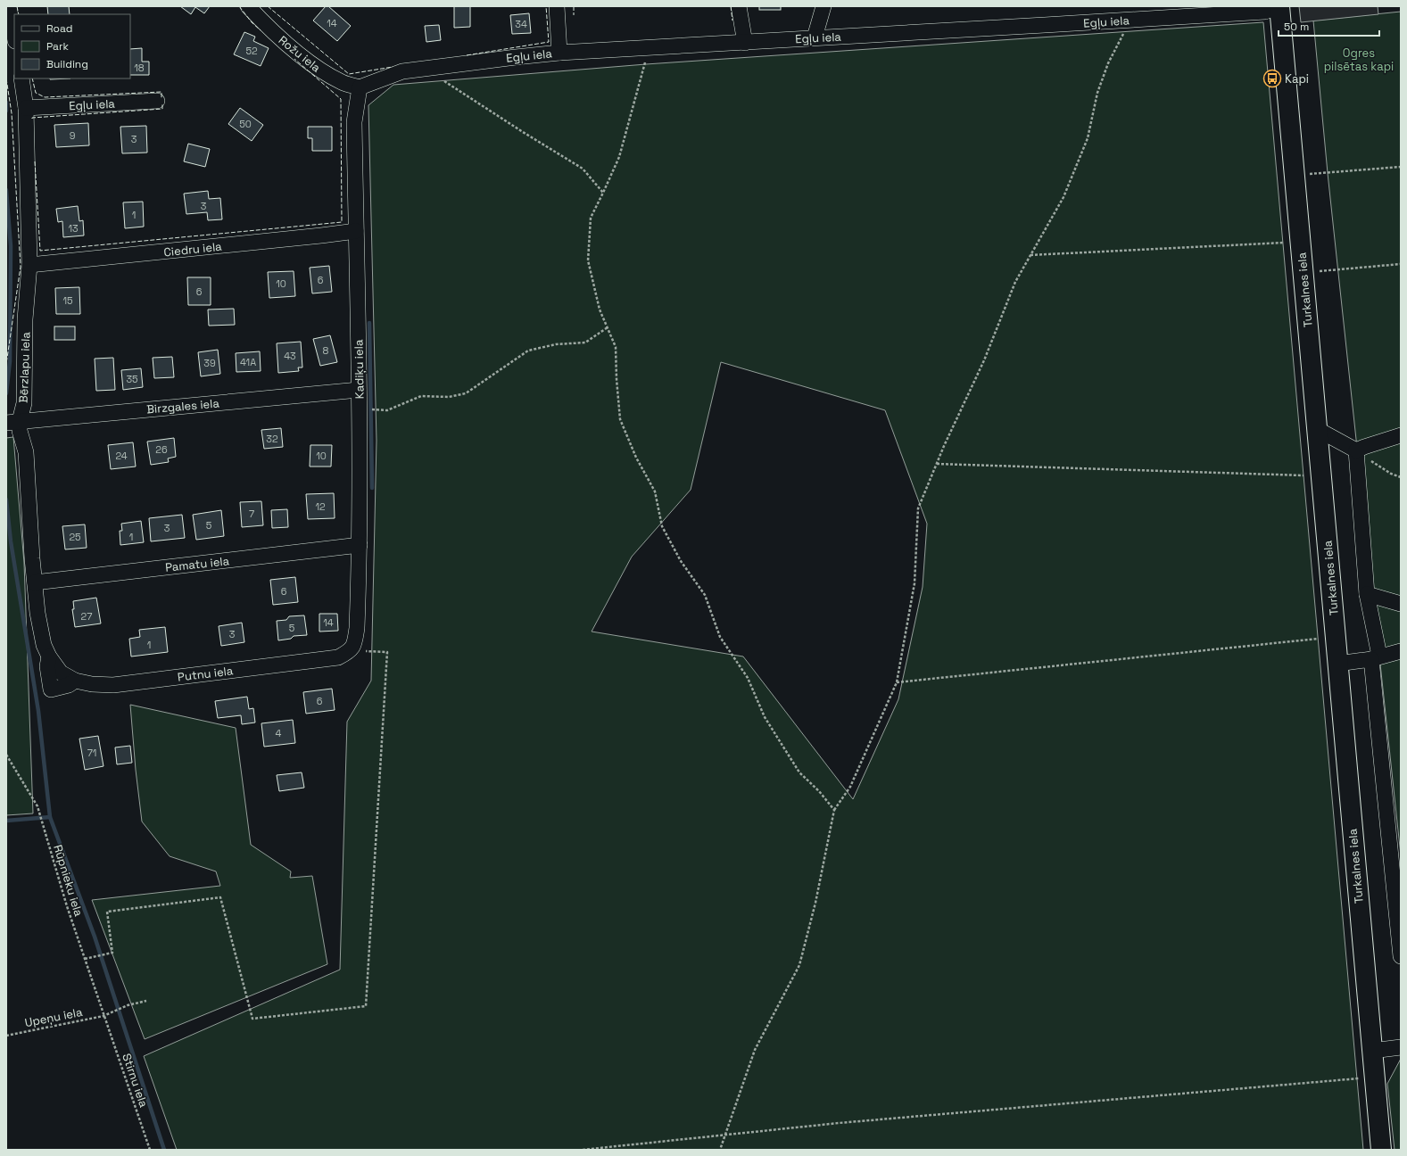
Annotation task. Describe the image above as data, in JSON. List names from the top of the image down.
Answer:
{
  "streets": {
    "main road": ["Turkalnes iela"],
    "street": [
      "Egļu iela",
      "Rožu iela",
      "Ciedru iela",
      "Bērzlapu iela",
      "Kadiķu iela",
      "Birzgales iela",
      "Pamatu iela",
      "Putnu iela"
    ],
    "path": ["Rūpnieku iela", "Upeņu iela", "Stirnu iela"]
  },
  "crossings": [
    ["Egļu iela", "Rožu iela"],
    ["Egļu iela", "Turkalnes iela"],
    ["Egļu iela", "Bērzlapu iela"],
    ["Egļu iela", "Kadiķu iela"],
    ["Rožu iela", "Kadiķu iela"],
    ["Ciedru iela", "Bērzlapu iela"],
    ["Ciedru iela", "Kadiķu iela"],
    ["Bērzlapu iela", "Birzgales iela"],
    ["Bērzlapu iela", "Pamatu iela"],
    ["Bērzlapu iela", "Putnu iela"],
    ["Kadiķu iela", "Birzgales iela"],
    ["Kadiķu iela", "Pamatu iela"],
    ["Kadiķu iela", "Putnu iela"],
    ["Rūpnieku iela", "Upeņu iela"],
    ["Rūpnieku iela", "Stirnu iela"],
    ["Upeņu iela", "Stirnu iela"]
  ],
  "parks": ["Ogres pilsētas kapi"],
  "places": {
    "bus stop": ["Kapi"]
  },
  "house_numbers": [
    "14",
    "34",
    "52",
    "18",
    "50",
    "9",
    "3",
    "3",
    "1",
    "13",
    "6",
    "10",
    "6",
    "15",
    "8",
    "43",
    "41A",
    "39",
    "35",
    "32",
    "26",
    "24",
    "10",
    "12",
    "7",
    "5",
    "3",
    "25",
    "1",
    "6",
    "27",
    "14",
    "5",
    "3",
    "1",
    "6",
    "4",
    "71"
  ],
  "legend": ["Road", "Park", "Building"],
  "scale_bar": "50 m"
}
